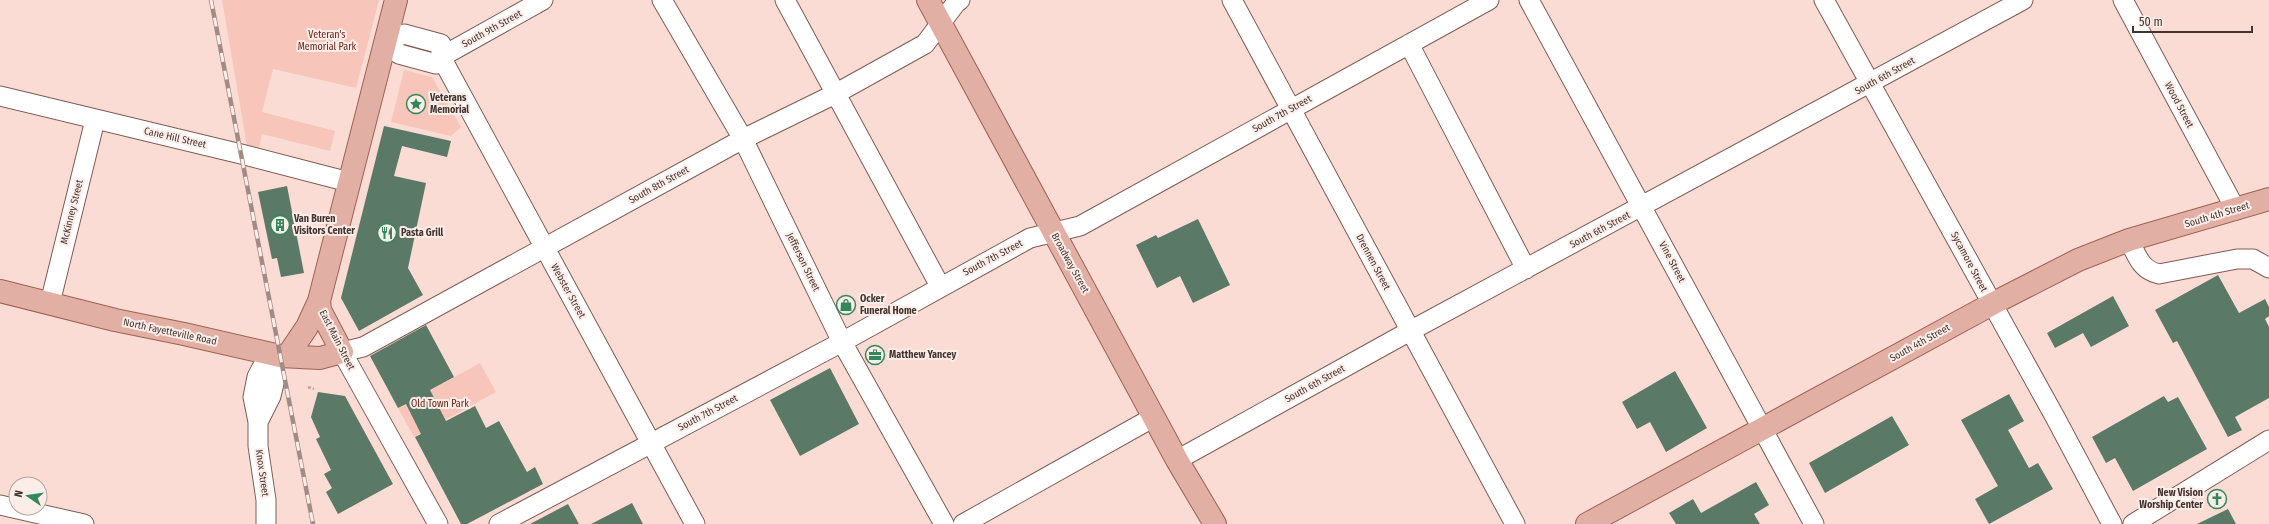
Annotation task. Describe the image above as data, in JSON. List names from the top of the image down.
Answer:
{
  "streets": {
    "main road": [
      "South 4th Street",
      "Broadway Street",
      "North Fayetteville Road",
      "East Main Street"
    ],
    "street": [
      "South 9th Street",
      "South 6th Street",
      "Wood Street",
      "South 7th Street",
      "Cane Hill Street",
      "South 8th Street",
      "McKinney Street",
      "Jefferson Street",
      "Drennen Street",
      "Vine Street",
      "Sycamore Street",
      "Webster Street",
      "Knox Street"
    ]
  },
  "crossings": [
    ["South 9th Street", "Webster Street"],
    ["South 6th Street", "Drennen Street"],
    ["South 6th Street", "Vine Street"],
    ["South 6th Street", "Sycamore Street"],
    ["South 6th Street", "Broadway Street"],
    ["Wood Street", "South 4th Street"],
    ["South 7th Street", "Jefferson Street"],
    ["South 7th Street", "Drennen Street"],
    ["South 7th Street", "Broadway Street"],
    ["South 7th Street", "Webster Street"],
    ["Cane Hill Street", "McKinney Street"],
    ["Cane Hill Street", "East Main Street"],
    ["South 8th Street", "Jefferson Street"],
    ["South 8th Street", "Broadway Street"],
    ["South 8th Street", "Webster Street"],
    ["South 8th Street", "North Fayetteville Road"],
    ["South 8th Street", "East Main Street"],
    ["McKinney Street", "North Fayetteville Road"],
    ["South 4th Street", "Vine Street"],
    ["South 4th Street", "Sycamore Street"],
    ["North Fayetteville Road", "East Main Street"],
    ["North Fayetteville Road", "Knox Street"]
  ],
  "parks": ["Veteran's Memorial Park", "Old Town Park"],
  "places": {
    "place": ["Veterans Memorial"],
    "building": ["Van Buren Visitors Center"],
    "restaurant": ["Pasta Grill"],
    "shop": ["Ocker Funeral Home"],
    "office": ["Matthew Yancey"],
    "church": ["New Vision Worship Center"]
  },
  "scale_bar": "50 m",
  "north": "left"
}
